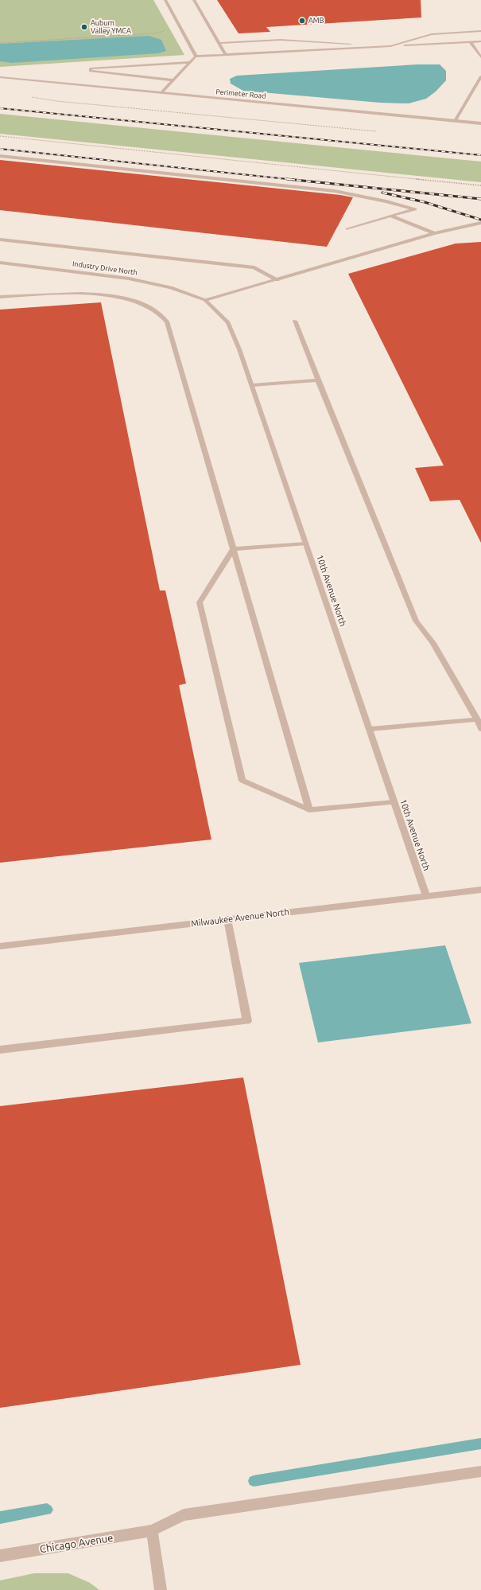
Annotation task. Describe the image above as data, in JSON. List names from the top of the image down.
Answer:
{
  "streets": {
    "street": [
      "Perimeter Road",
      "Industry Drive North",
      "10th Avenue North",
      "Milwaukee Avenue North",
      "Chicago Avenue"
    ]
  },
  "crossings": [
    ["Industry Drive North", "10th Avenue North"],
    ["10th Avenue North", "Milwaukee Avenue North"]
  ],
  "places": ["AMB", "Auburn Valley YMCA"]
}
